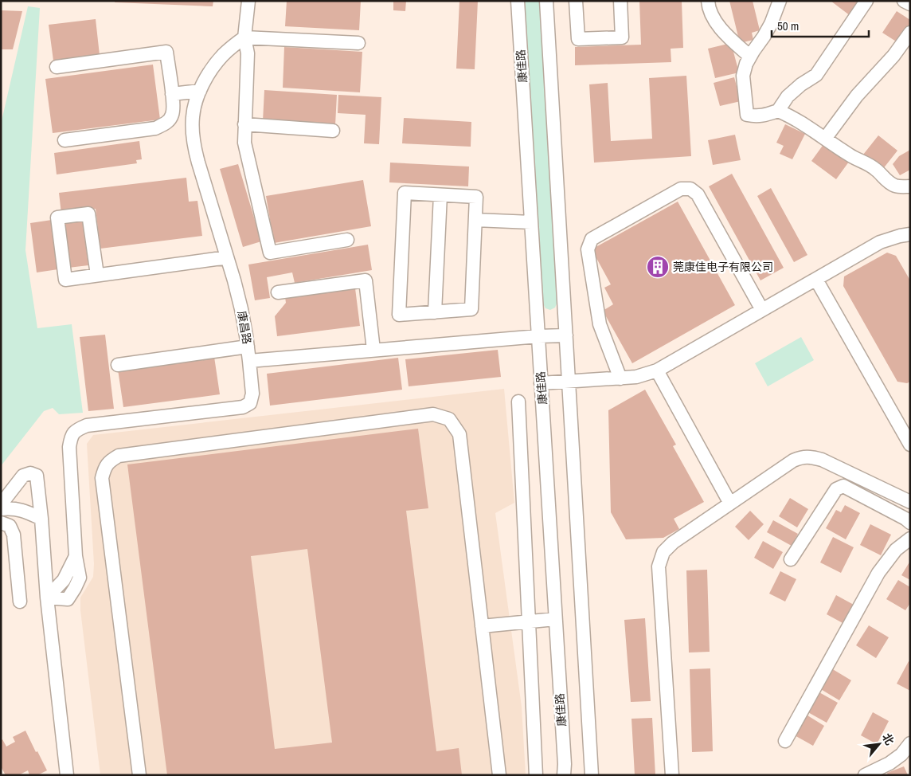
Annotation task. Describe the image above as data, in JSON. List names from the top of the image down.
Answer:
{
  "streets": {
    "street": ["康佳路", "康昌路"]
  },
  "places": {
    "building": ["莞康佳电子有限公司"]
  },
  "scale_bar": "50 m",
  "north": "top right"
}
